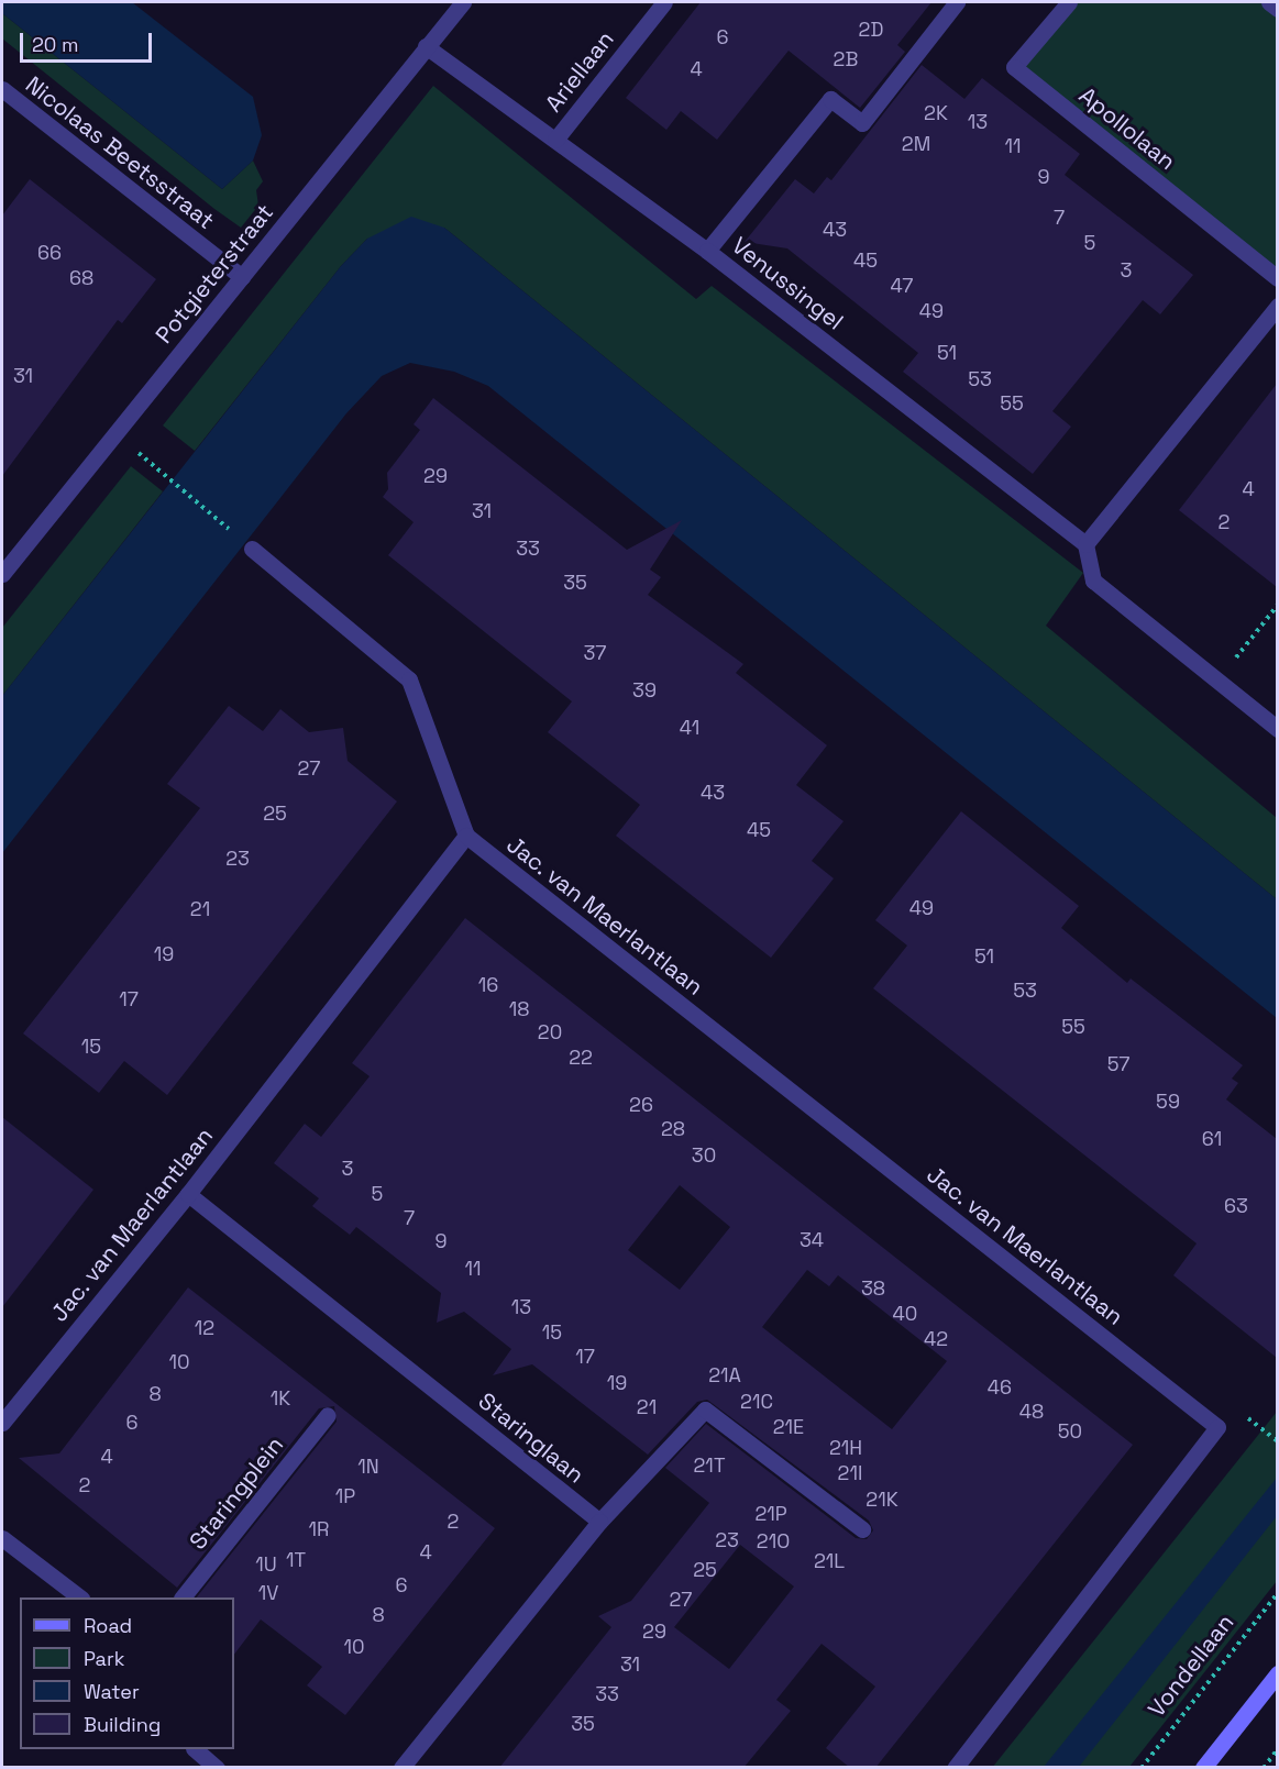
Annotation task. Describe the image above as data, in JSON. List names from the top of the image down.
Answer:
{
  "streets": {
    "street": [
      "Ariellaan",
      "Apollolaan",
      "Nicolaas Beetsstraat",
      "Potgieterstraat",
      "Venussingel",
      "Jac. van Maerlantlaan",
      "Staringlaan",
      "Staringplein"
    ],
    "path": ["Vondellaan"]
  },
  "crossings": [
    ["Ariellaan", "Venussingel"],
    ["Nicolaas Beetsstraat", "Potgieterstraat"],
    ["Potgieterstraat", "Venussingel"],
    ["Jac. van Maerlantlaan", "Staringlaan"]
  ],
  "house_numbers": [
    "2D",
    "6",
    "2B",
    "4",
    "2K",
    "13",
    "2M",
    "11",
    "9",
    "7",
    "43",
    "5",
    "66",
    "45",
    "3",
    "68",
    "47",
    "49",
    "51",
    "31",
    "53",
    "55",
    "29",
    "4",
    "31",
    "2",
    "33",
    "35",
    "37",
    "39",
    "41",
    "27",
    "43",
    "25",
    "45",
    "23",
    "49",
    "21",
    "19",
    "51",
    "16",
    "53",
    "17",
    "18",
    "55",
    "20",
    "15",
    "22",
    "57",
    "59",
    "26",
    "28",
    "61",
    "30",
    "3",
    "5",
    "63",
    "7",
    "34",
    "9",
    "11",
    "38",
    "13",
    "40",
    "12",
    "15",
    "42",
    "17",
    "10",
    "21A",
    "19",
    "46",
    "8",
    "1K",
    "21C",
    "21",
    "48",
    "6",
    "21E",
    "50",
    "21H",
    "4",
    "21T",
    "1N",
    "21I",
    "2",
    "1P",
    "21K",
    "21P",
    "2",
    "1R",
    "23",
    "21O",
    "4",
    "1T",
    "21L",
    "1U",
    "25",
    "6",
    "1V",
    "27",
    "8",
    "29",
    "10",
    "31",
    "33",
    "35"
  ],
  "legend": [
    "Road",
    "Park",
    "Water",
    "Building"
  ],
  "scale_bar": "20 m"
}
